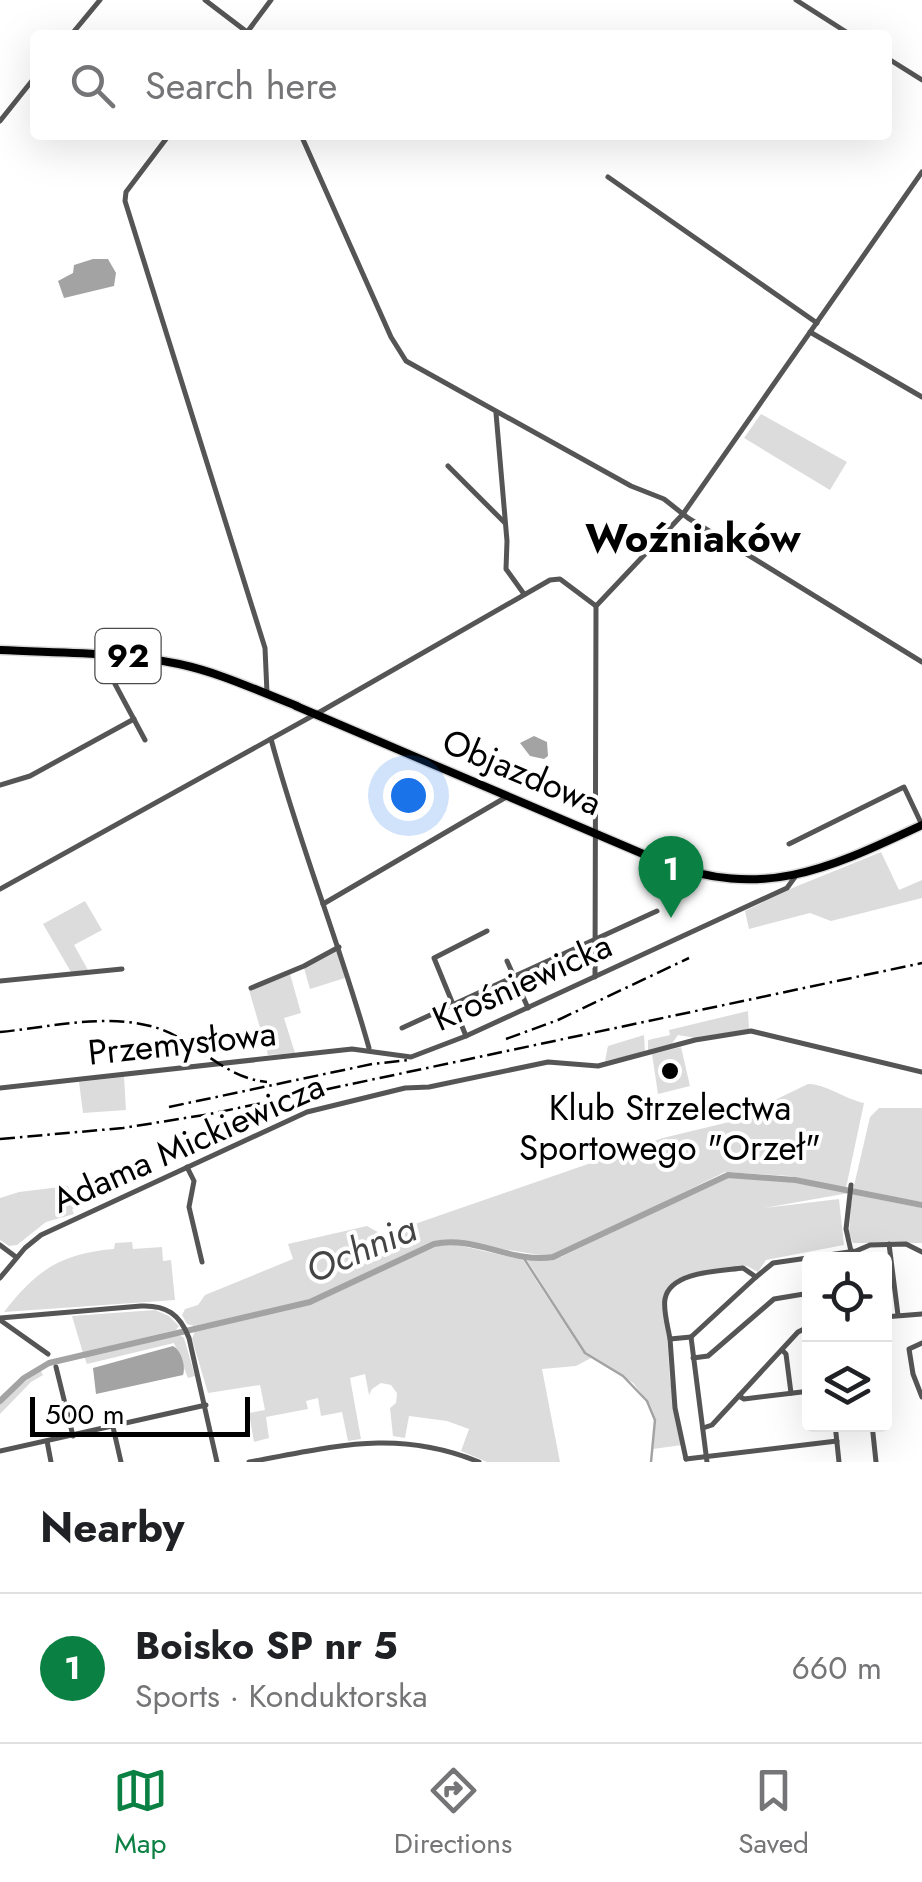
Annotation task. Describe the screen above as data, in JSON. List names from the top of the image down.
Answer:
{
  "streets": {
    "main road": ["92", "Objazdowa"],
    "street": ["Krośniewicka", "Przemysłowa", "Adama Mickiewicza"]
  },
  "crossings": [
    ["92", "Objazdowa"],
    ["92", "Krośniewicka"],
    ["Objazdowa", "Krośniewicka"],
    ["Krośniewicka", "Przemysłowa"]
  ],
  "districts": ["Woźniaków"],
  "water": ["Ochnia"],
  "places": ["Klub Strzelectwa Sportowego \"Orzeł\""],
  "scale_bar": "500 m",
  "page": {
    "search": "Search here",
    "pins": "1",
    "scale": "500 m",
    "heading": "Nearby",
    "list": [
      {
        "mark": "1",
        "name": "Boisko SP nr 5",
        "note": "Sports · Konduktorska",
        "value": "660 m"
      }
    ],
    "nav": ["Map", "Directions", "Saved"]
  }
}
